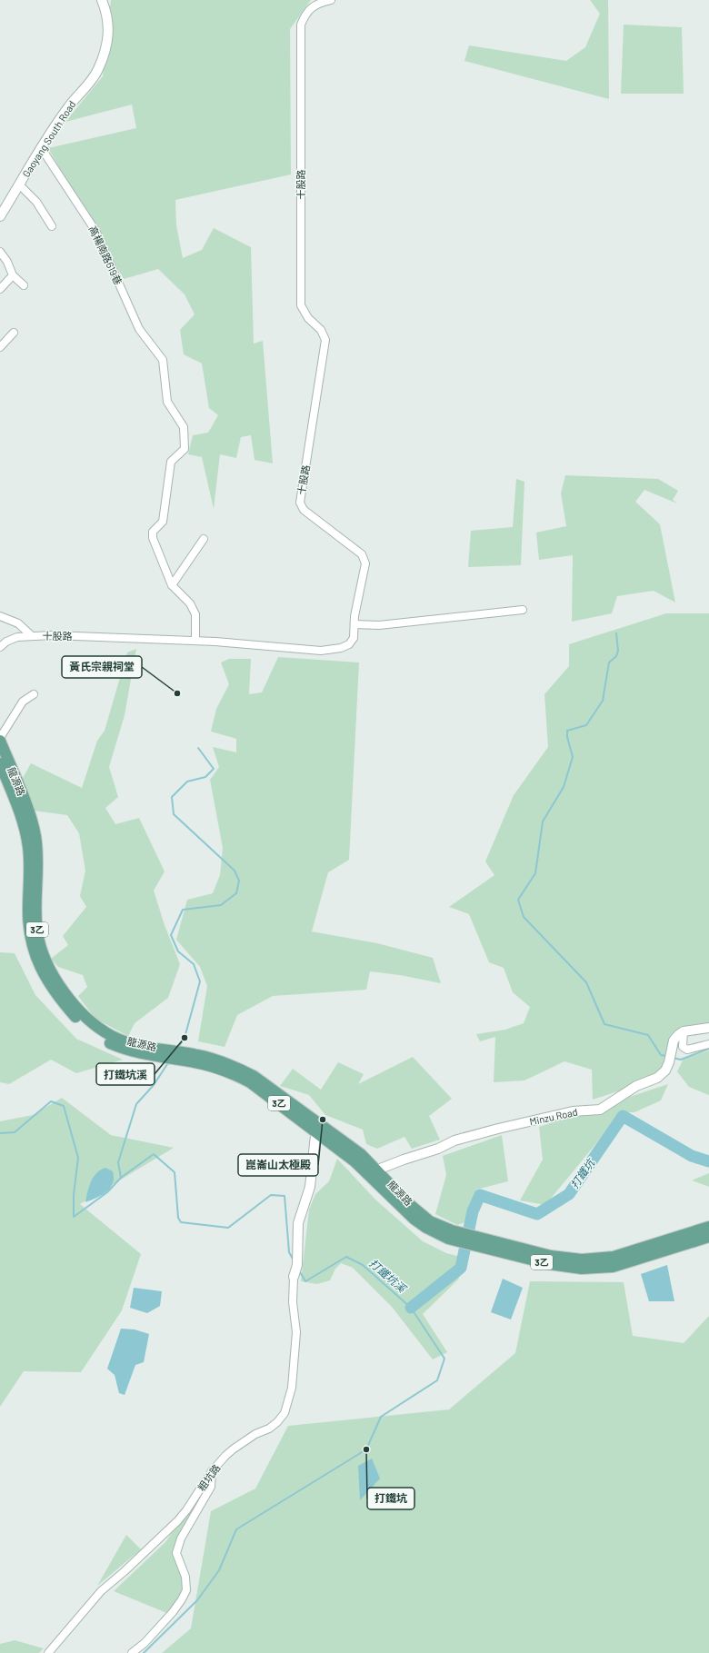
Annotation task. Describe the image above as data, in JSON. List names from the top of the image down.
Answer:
{
  "streets": {
    "main road": ["龍源路", "3乙"],
    "street": [
      "Gaoyang South Road",
      "十股路",
      "高楊南路619巷",
      "Minzu Road",
      "粗坑路"
    ]
  },
  "crossings": [
    ["Gaoyang South Road", "高楊南路619巷"],
    ["龍源路", "3乙"],
    ["龍源路", "Minzu Road"]
  ],
  "water": ["打鐵坑", "打鐵坑溪"],
  "places": [
    "黃氏宗親祠堂",
    "打鐵坑溪",
    "崑崙山太極殿",
    "打鐵坑"
  ]
}
